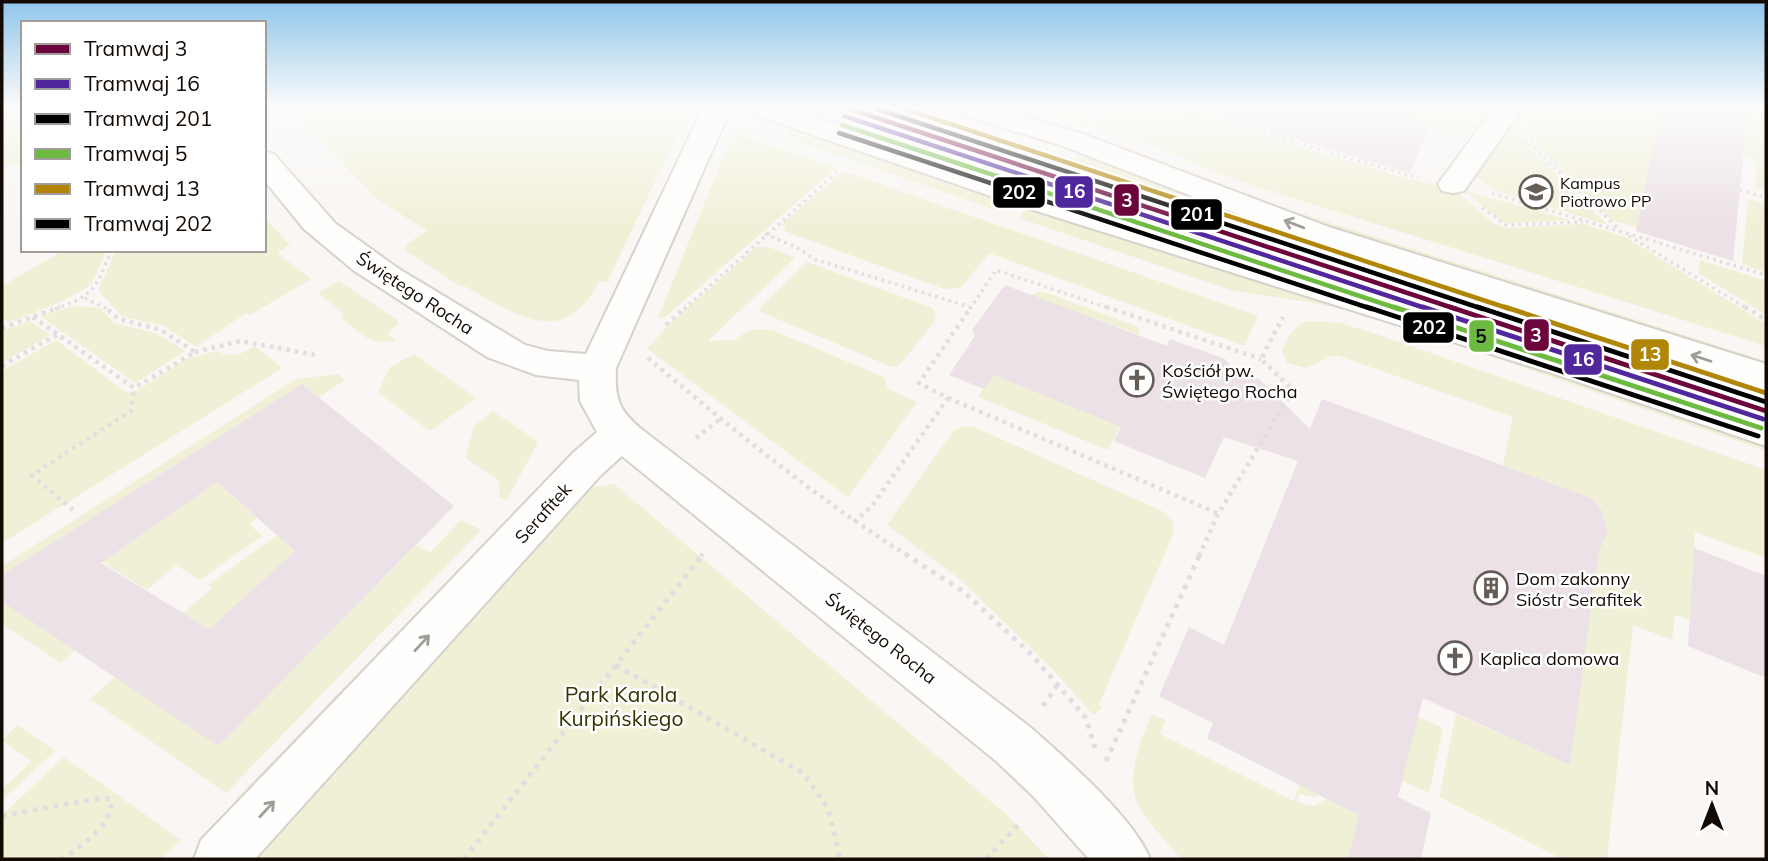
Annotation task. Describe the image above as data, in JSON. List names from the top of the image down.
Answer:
{
  "streets": {
    "street": ["Świętego Rocha", "Serafitek"]
  },
  "crossings": [
    ["Świętego Rocha", "Serafitek"]
  ],
  "one_way": ["Serafitek"],
  "parks": ["Park Karola Kurpińskiego"],
  "places": {
    "school or university": ["Kampus Piotrowo PP"],
    "church": ["Kościół pw. Świętego Rocha", "Kaplica domowa"],
    "building": ["Dom zakonny Sióstr Serafitek"]
  },
  "lines": [
    "tram line 3",
    "tram line 16",
    "tram line 201",
    "tram line 5",
    "tram line 13",
    "tram line 202"
  ],
  "legend": [
    "Tramwaj 3",
    "Tramwaj 16",
    "Tramwaj 201",
    "Tramwaj 5",
    "Tramwaj 13",
    "Tramwaj 202"
  ],
  "north": "top"
}
